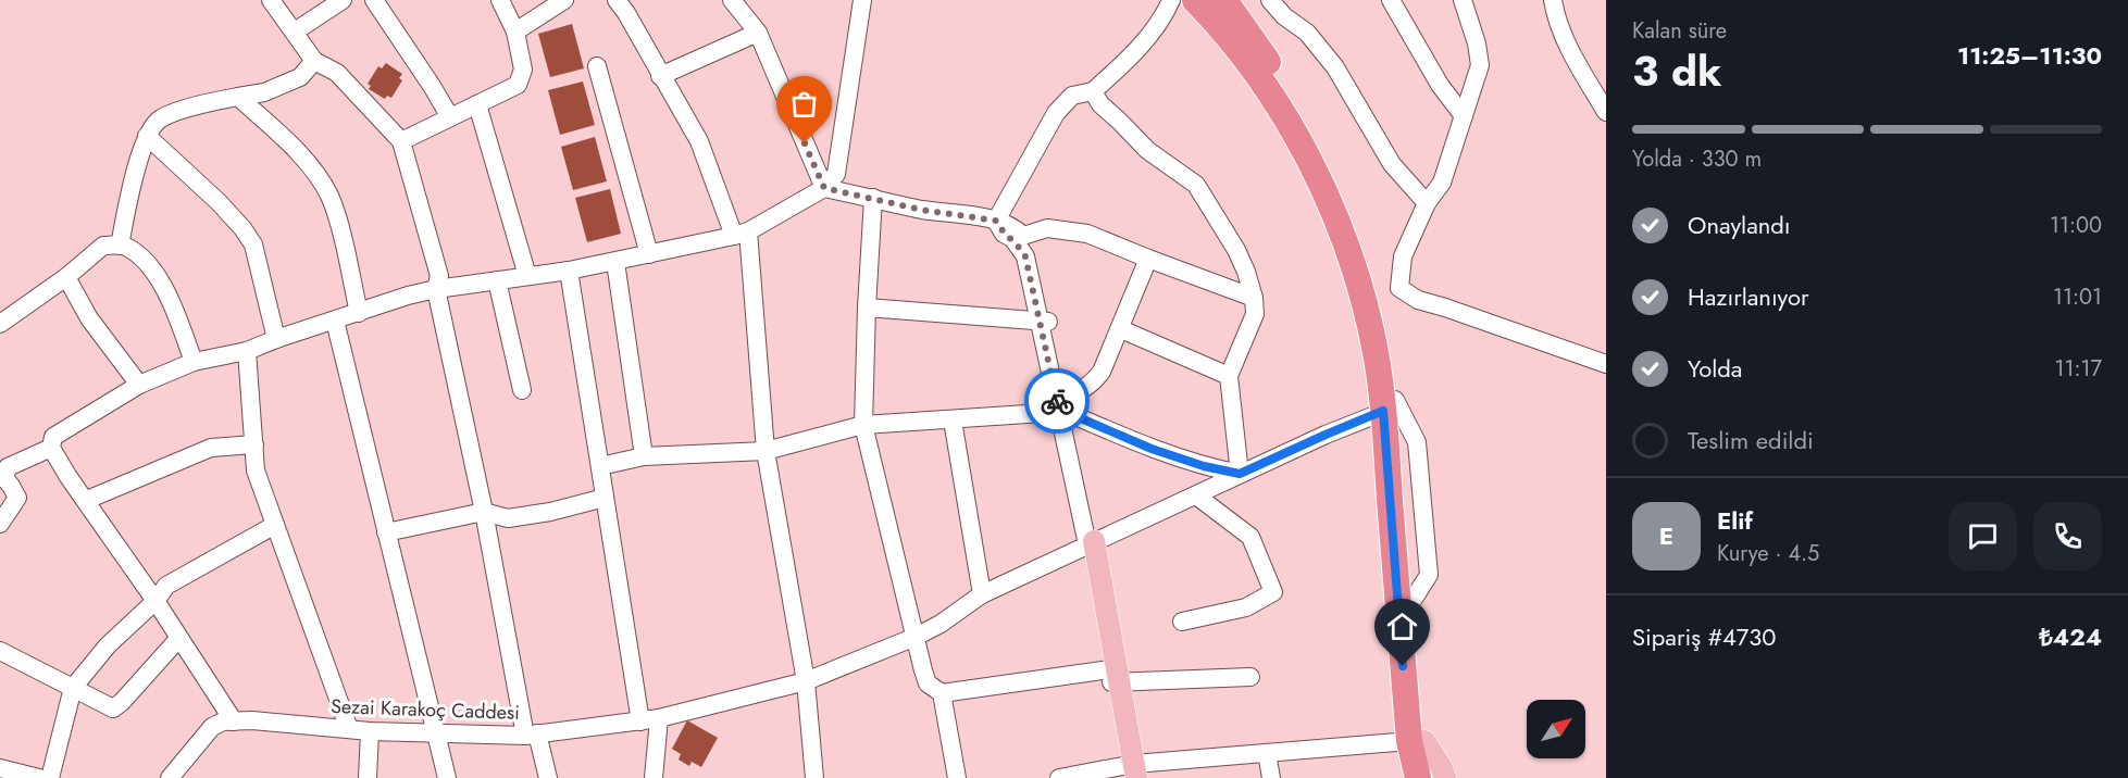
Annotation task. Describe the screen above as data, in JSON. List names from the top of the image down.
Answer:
{
  "streets": {
    "street": ["Sezai Karakoç Caddesi"]
  },
  "north": "top right",
  "page": {
    "heading": ["3 dk", "Kalan süre", "11:25–11:30"],
    "panel": [
      "Elif",
      "Kurye · 4.5",
      "Sipariş #4730",
      "₺424"
    ],
    "bar": "Yolda · 330 m",
    "list": [
      ["Onaylandı", "11:00"],
      ["Hazırlanıyor", "11:01"],
      ["Yolda", "11:17"],
      "Teslim edildi"
    ],
    "round": "E"
  }
}
